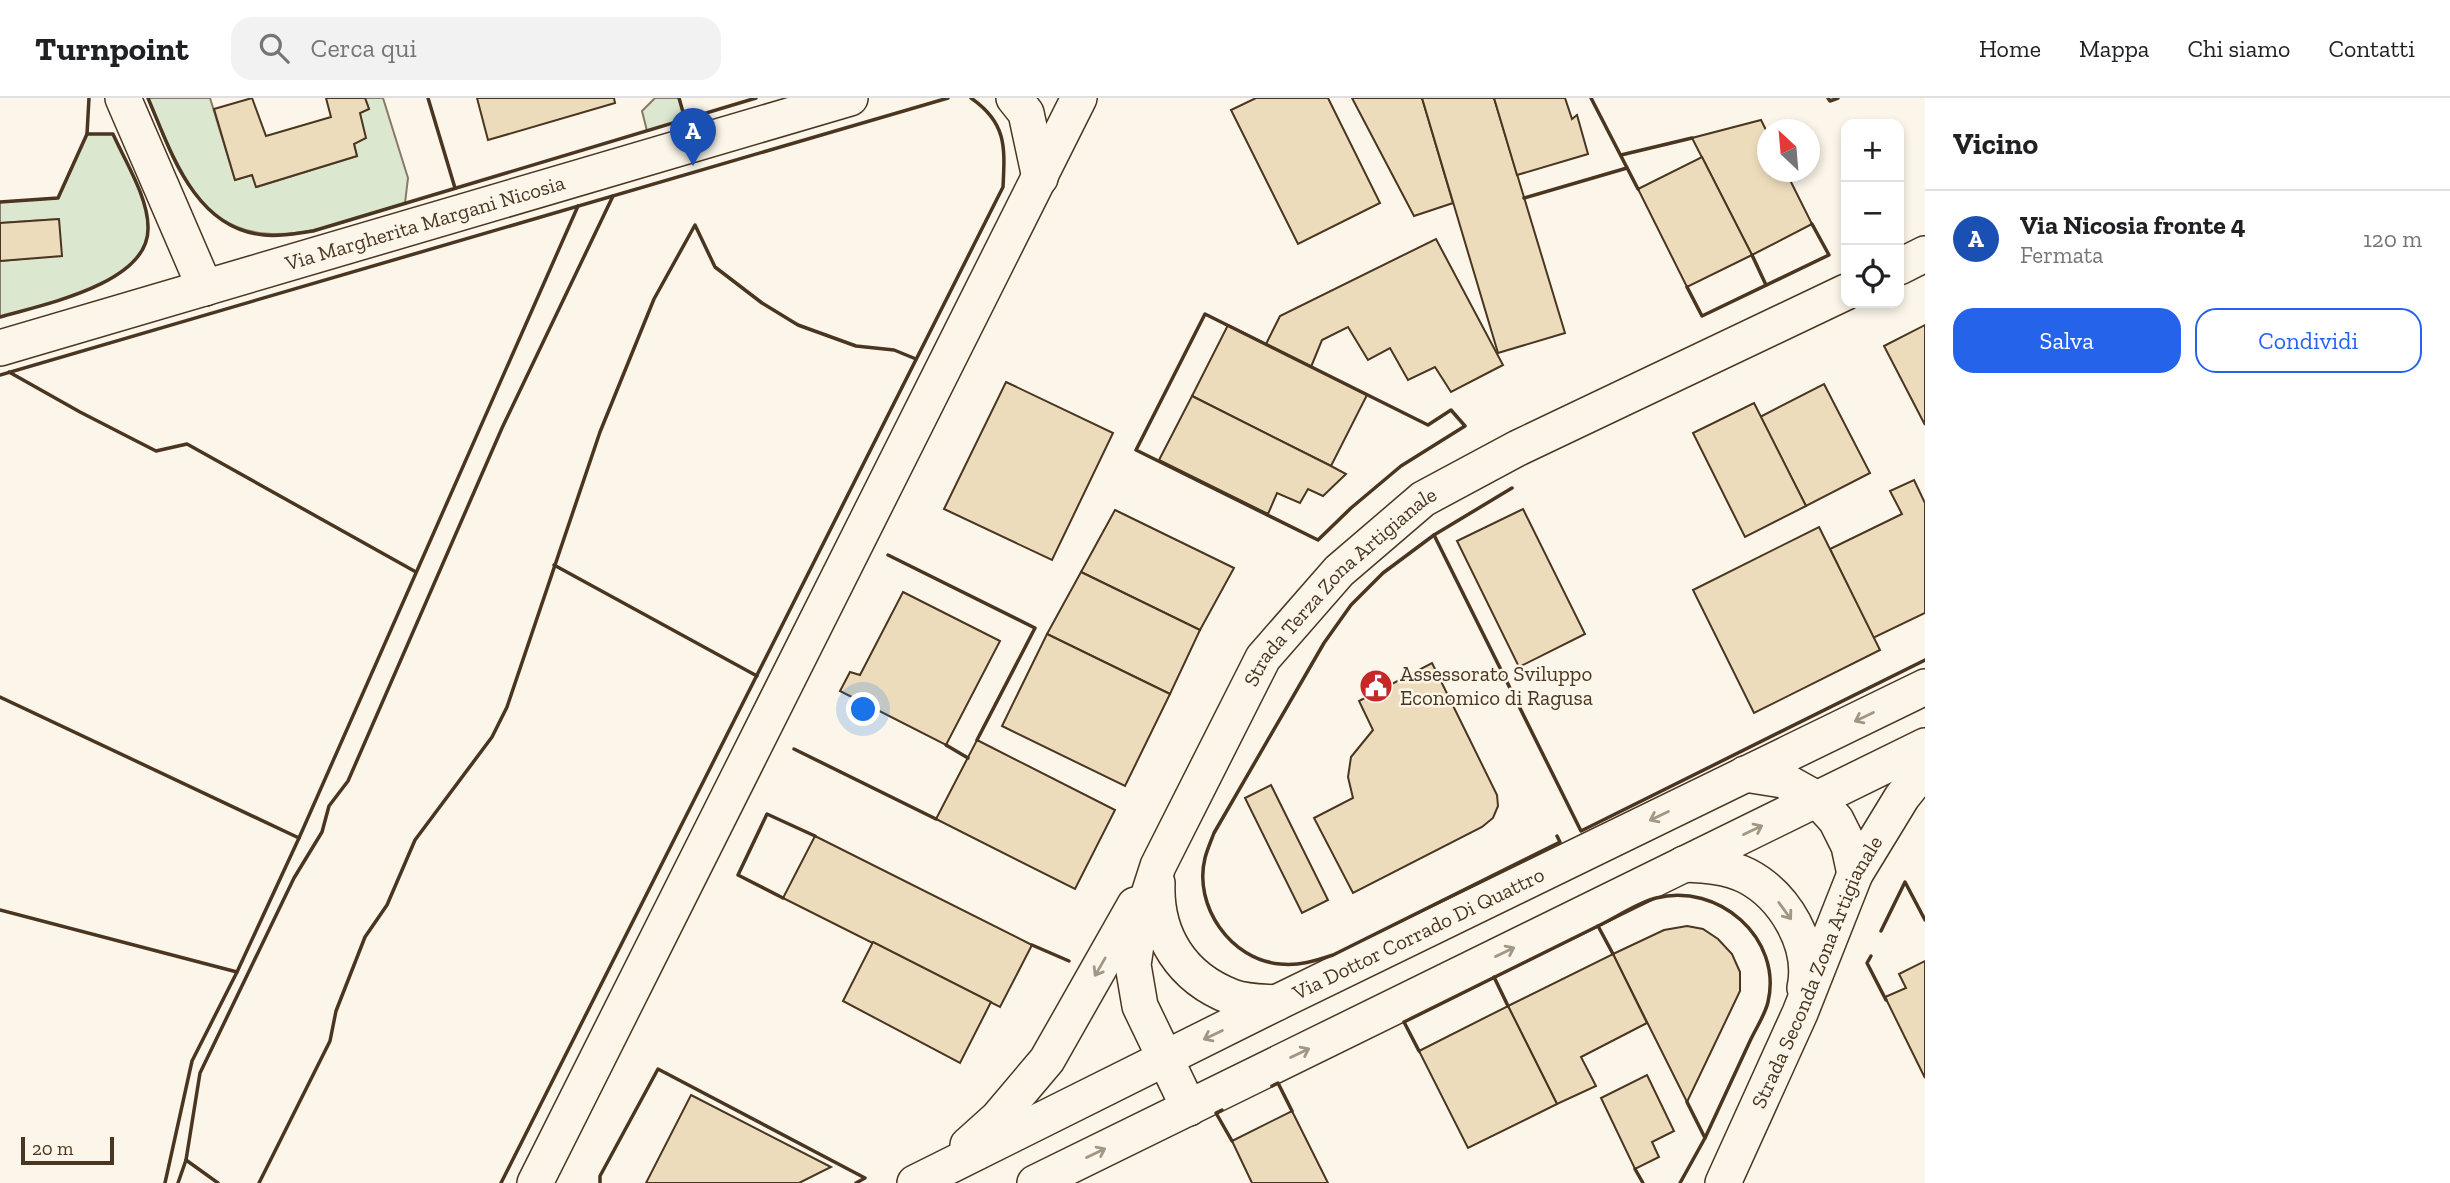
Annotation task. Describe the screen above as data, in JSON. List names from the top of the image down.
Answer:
{
  "streets": {
    "street": [
      "Via Margherita Margani Nicosia",
      "Strada Terza Zona Artigianale",
      "Via Dottor Corrado Di Quattro",
      "Strada Seconda Zona Artigianale"
    ]
  },
  "crossings": [
    ["Strada Terza Zona Artigianale", "Via Dottor Corrado Di Quattro"]
  ],
  "places": {
    "public building": ["Assessorato Sviluppo Economico di Ragusa"]
  },
  "scale_bar": "20 m",
  "north": "top left",
  "page": {
    "header": "Turnpoint",
    "search": "Cerca qui",
    "nav": [
      "Home",
      "Mappa",
      "Chi siamo",
      "Contatti"
    ],
    "heading": "Vicino",
    "pins": "A",
    "map_buttons": ["+", "−"],
    "list": [
      {
        "mark": "A",
        "name": "Via Nicosia fronte 4",
        "note": "Fermata",
        "value": "120 m"
      }
    ],
    "buttons": ["Salva", "Condividi"],
    "scale": "20 m"
  }
}
